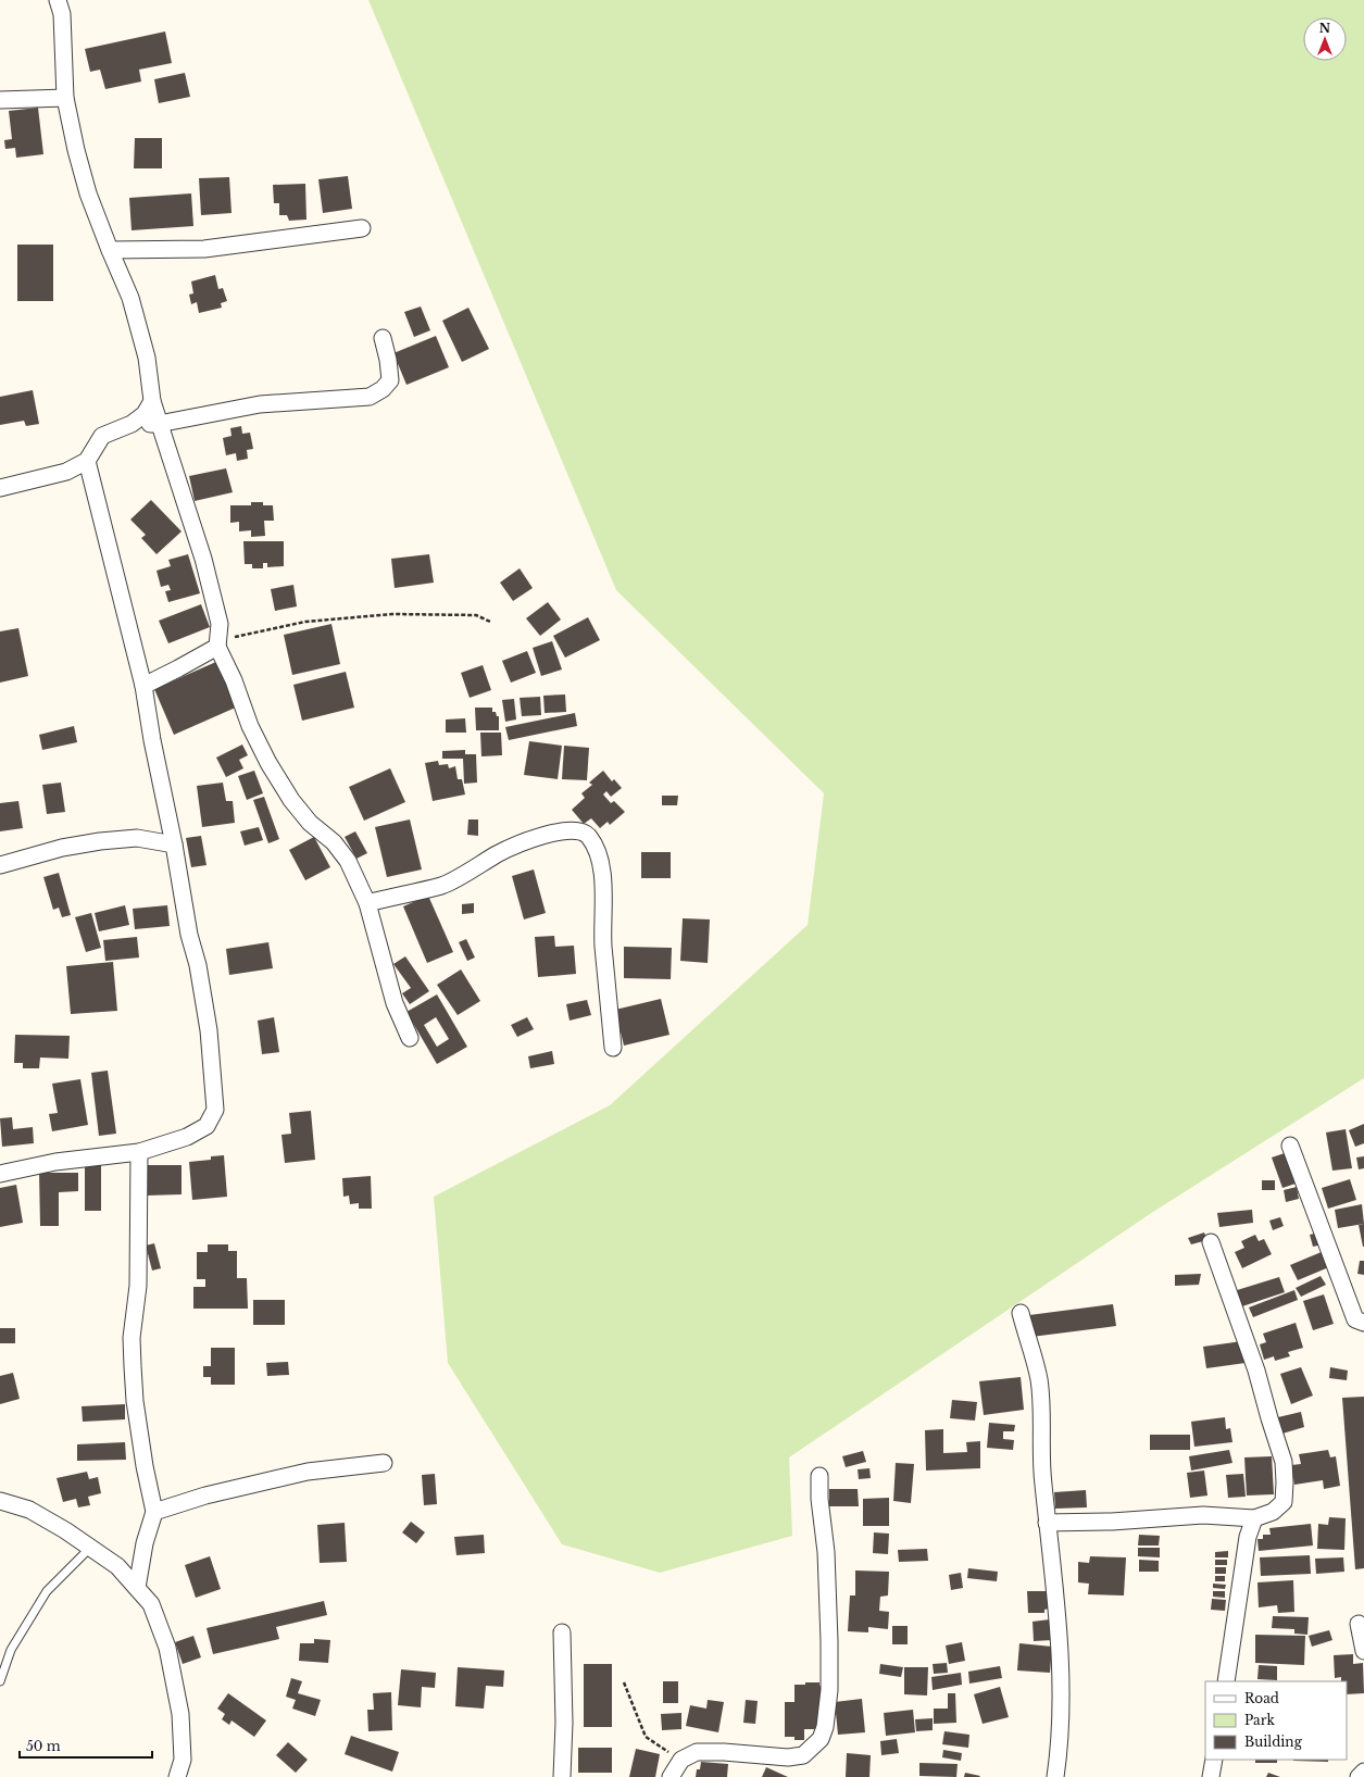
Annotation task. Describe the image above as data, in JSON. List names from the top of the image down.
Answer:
{
  "legend": ["Road", "Park", "Building"],
  "scale_bar": "50 m",
  "north": "top"
}
